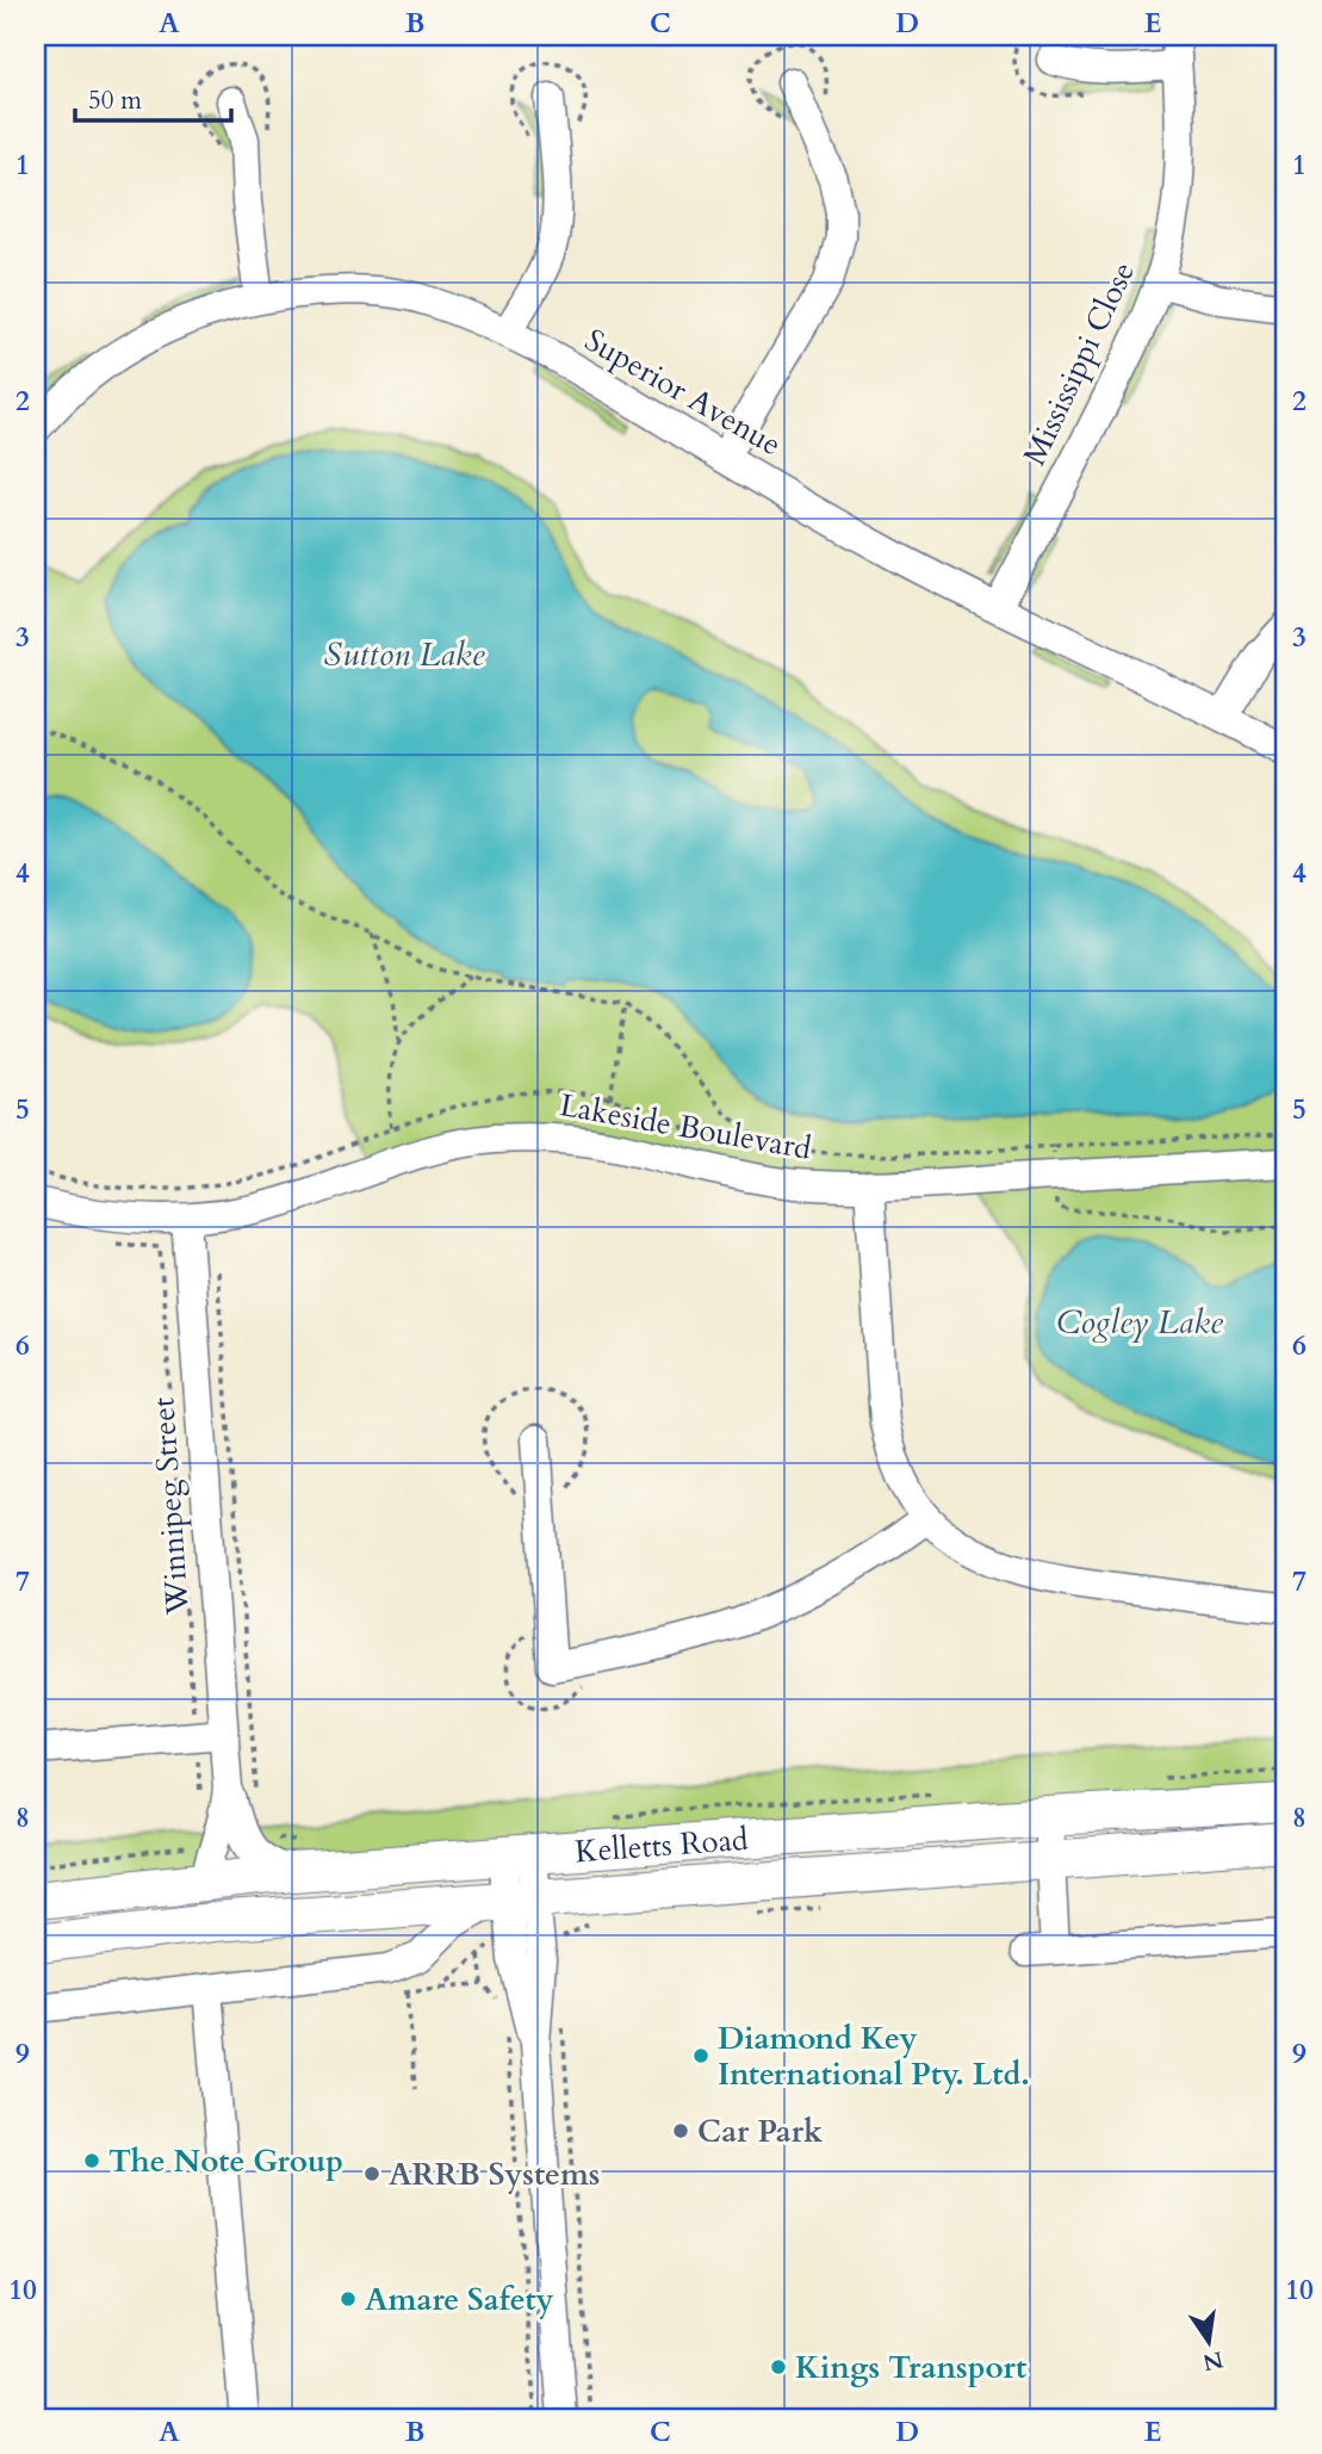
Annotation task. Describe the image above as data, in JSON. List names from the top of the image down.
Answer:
{
  "streets": {
    "main road": ["Kelletts Road"],
    "street": [
      "Mississippi Close",
      "Superior Avenue",
      "Lakeside Boulevard",
      "Winnipeg Street"
    ]
  },
  "crossings": [
    ["Mississippi Close", "Superior Avenue"],
    ["Lakeside Boulevard", "Winnipeg Street"],
    ["Winnipeg Street", "Kelletts Road"]
  ],
  "water": ["Sutton Lake", "Cogley Lake"],
  "places": [
    "Diamond Key International Pty. Ltd.",
    "Car Park",
    "The Note Group",
    "ARRB Systems",
    "Amare Safety",
    "Kings Transport"
  ],
  "scale_bar": "50 m",
  "north": "bottom",
  "grid": {
    "columns": [
      "A",
      "B",
      "C",
      "D",
      "E"
    ],
    "rows": [
      "1",
      "2",
      "3",
      "4",
      "5",
      "6",
      "7",
      "8",
      "9",
      "10"
    ]
  }
}
